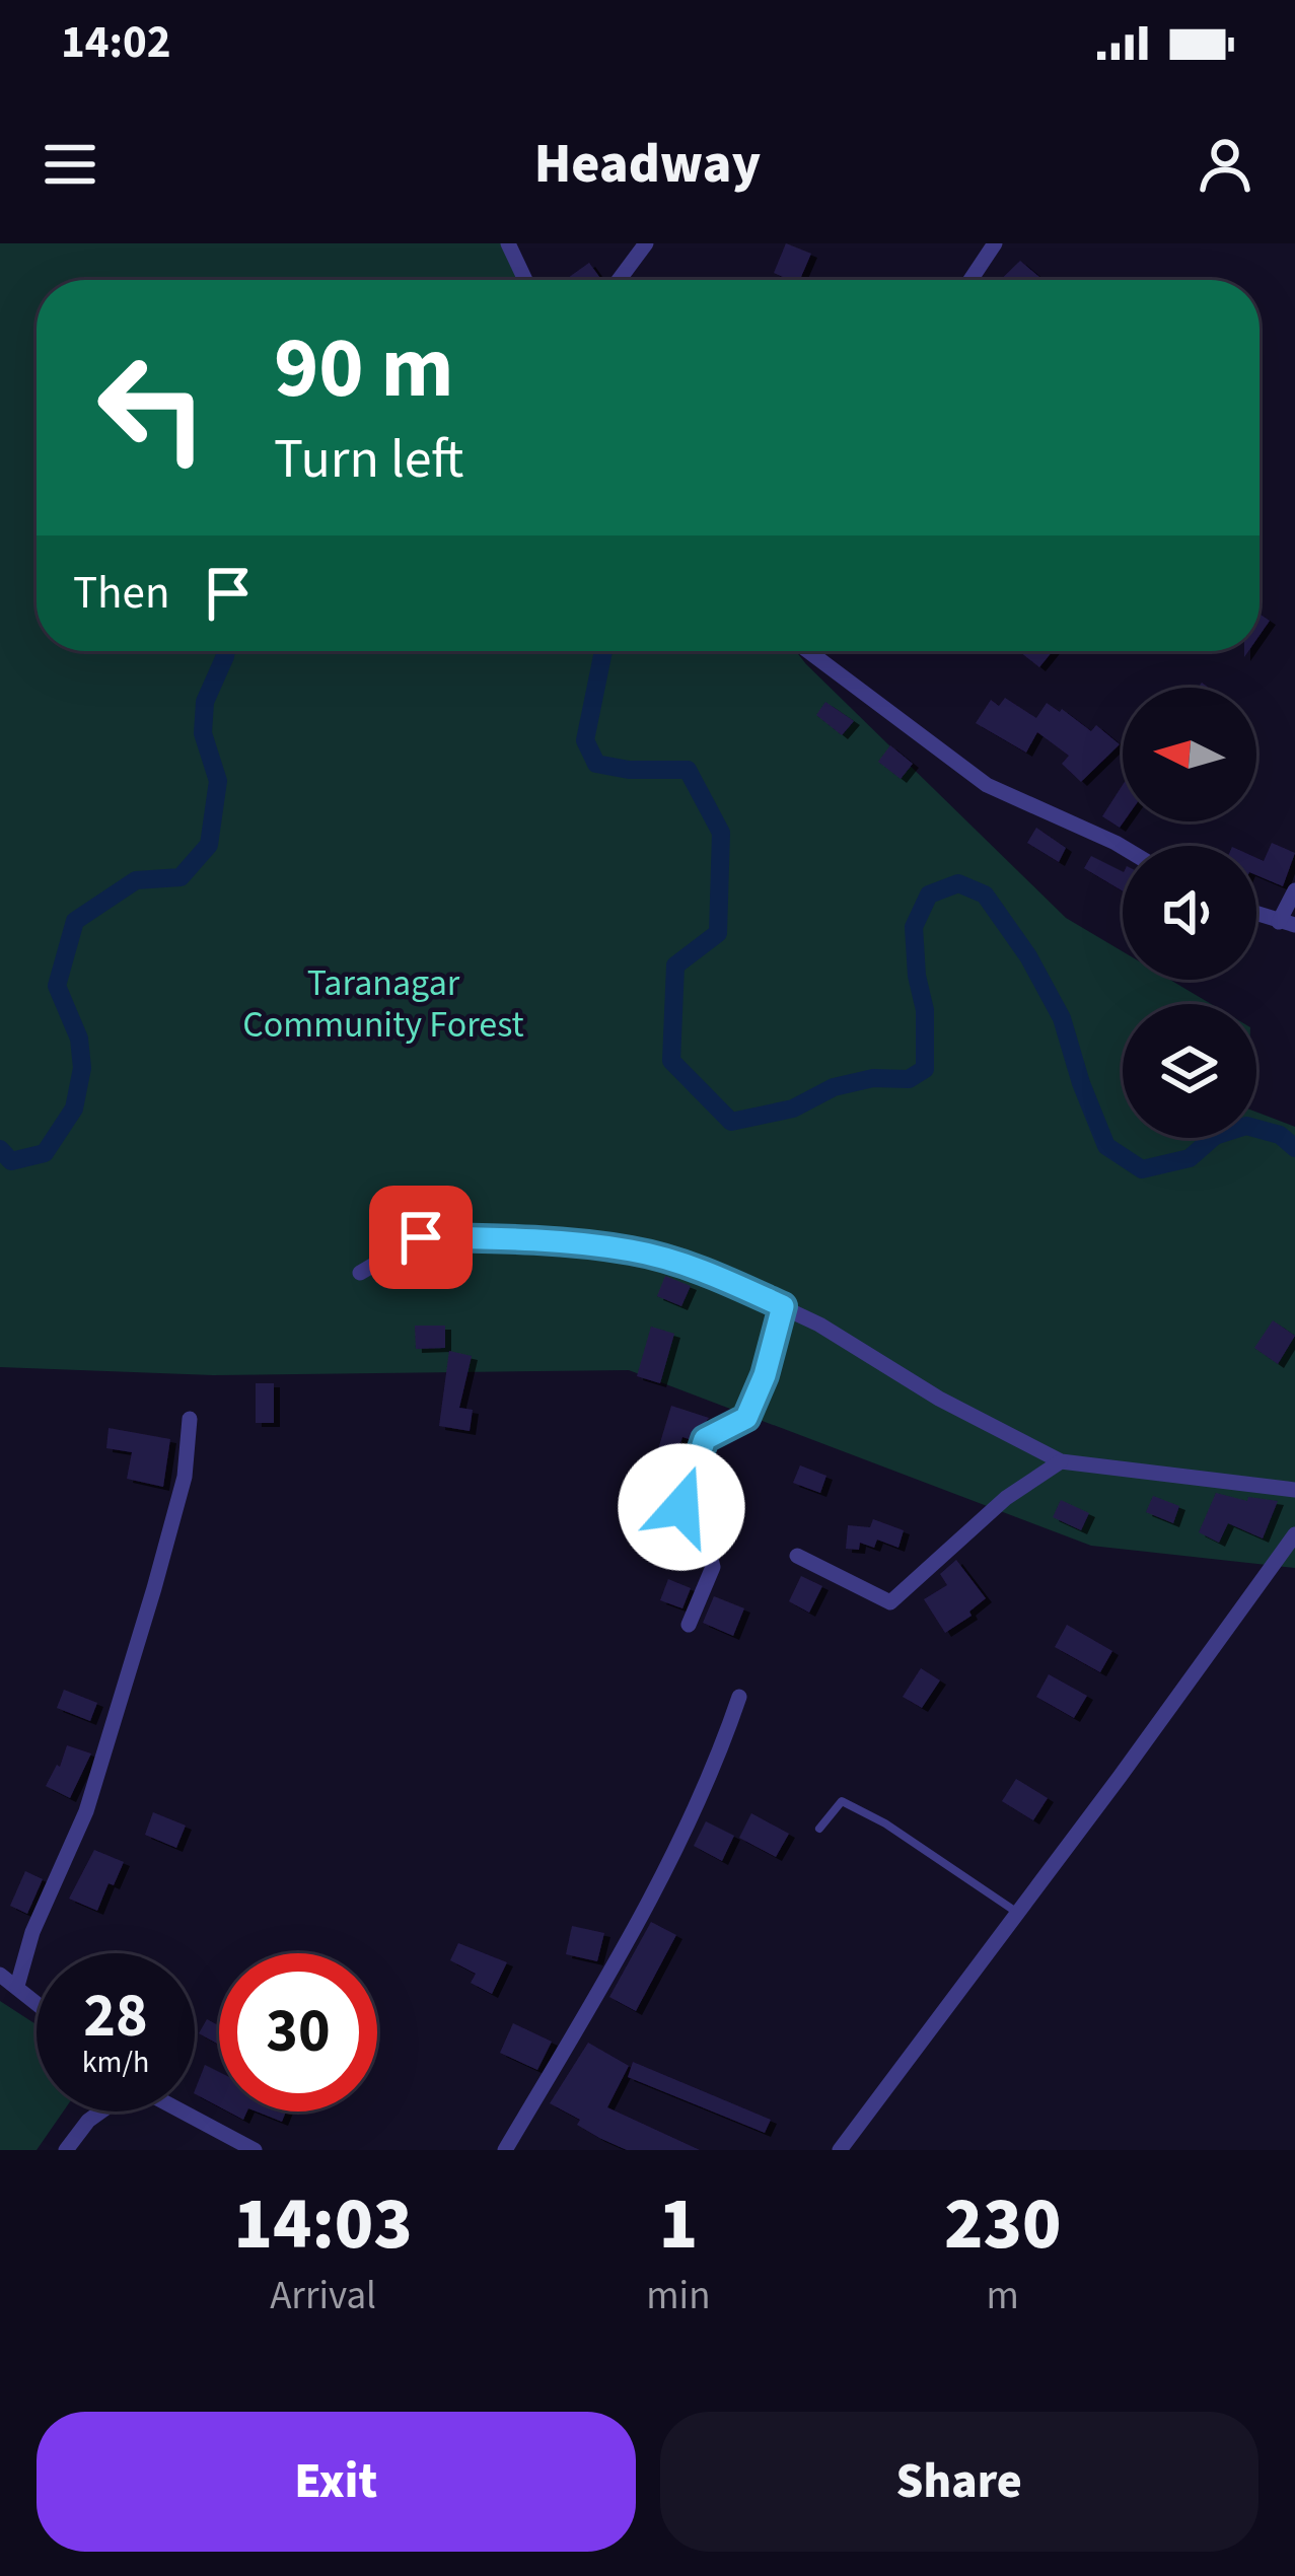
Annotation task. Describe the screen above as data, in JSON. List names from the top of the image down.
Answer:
{
  "parks": ["Taranagar Community Forest"],
  "north": "left",
  "page": {
    "status": "14:02",
    "header": "Headway",
    "turn": ["90 m", "Turn left"],
    "then": "Then",
    "speed": "28 km/h",
    "limit": "30",
    "eta": [
      "14:03",
      "Arrival",
      "1",
      "min",
      "230",
      "m"
    ],
    "buttons": ["Exit", "Share"]
  }
}
